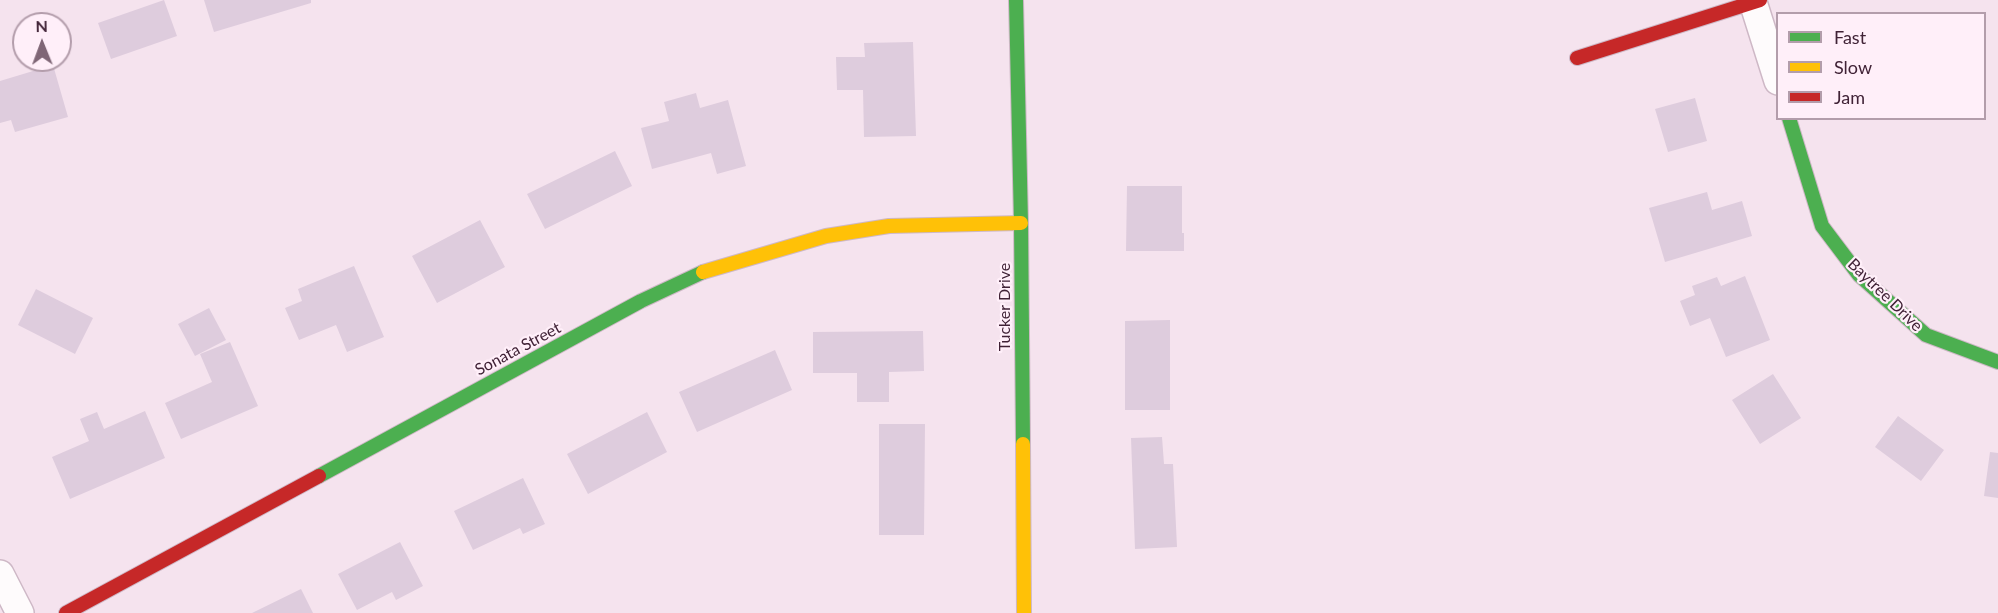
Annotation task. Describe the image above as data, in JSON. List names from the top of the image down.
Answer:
{
  "streets": {
    "street": ["Baytree Drive", "Tucker Drive", "Sonata Street"]
  },
  "crossings": [
    ["Tucker Drive", "Sonata Street"]
  ],
  "legend": ["Fast", "Slow", "Jam"],
  "north": "top"
}
